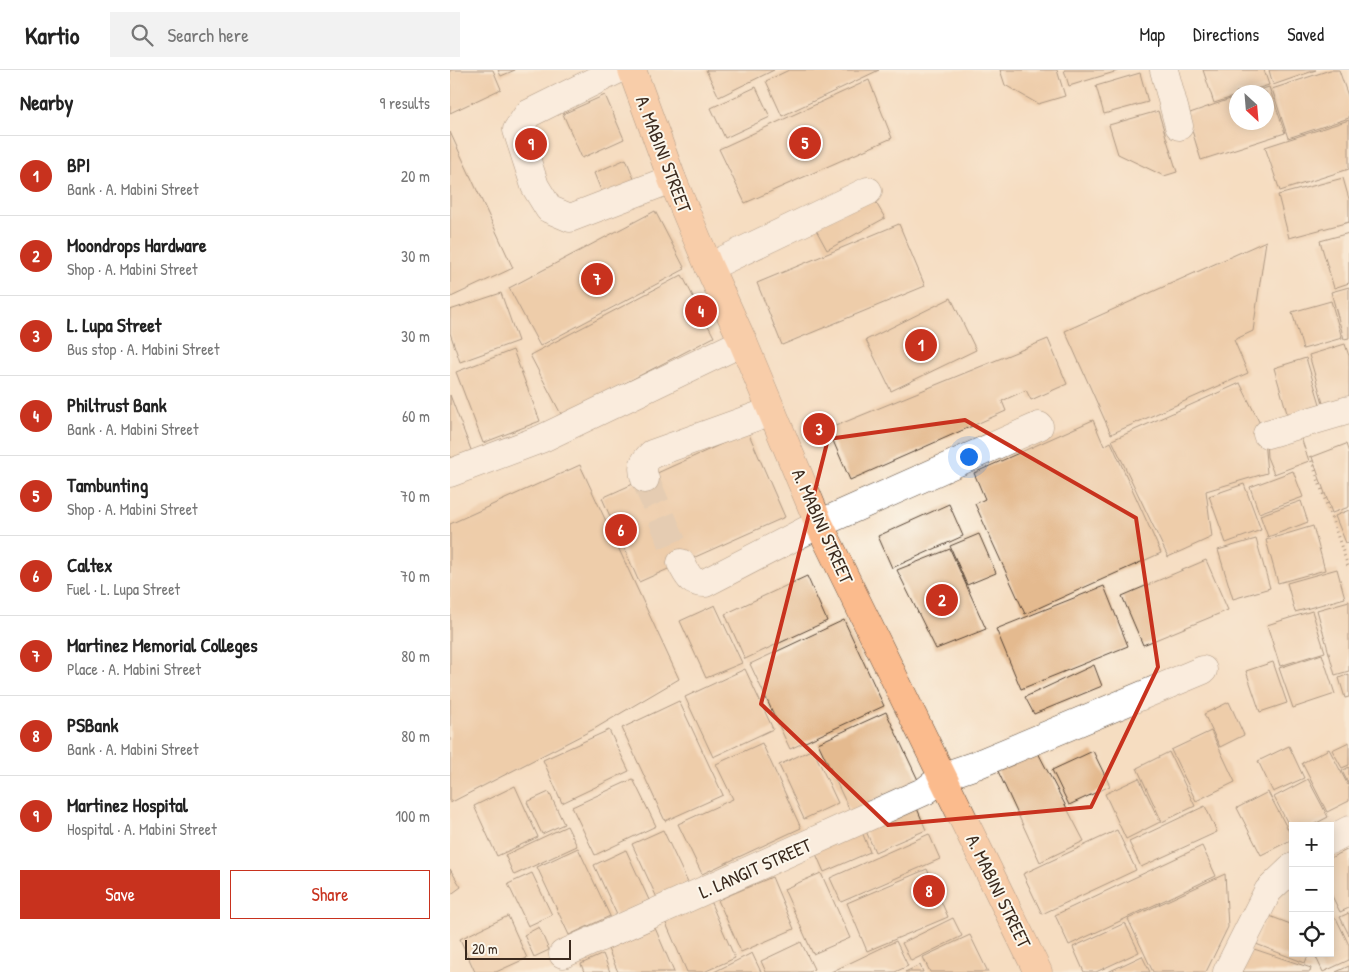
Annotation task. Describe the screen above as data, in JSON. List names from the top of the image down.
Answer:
{
  "streets": {
    "main road": ["A. MABINI STREET"],
    "street": ["L. LANGIT STREET"]
  },
  "crossings": [
    ["A. MABINI STREET", "L. LANGIT STREET"]
  ],
  "scale_bar": "20 m",
  "north": "bottom right",
  "page": {
    "header": "Kartio",
    "search": "Search here",
    "nav": ["Map", "Directions", "Saved"],
    "heading": ["Nearby", "9 results"],
    "pins": [
      "5",
      "9",
      "7",
      "4",
      "1",
      "3",
      "6",
      "2",
      "8"
    ],
    "list": [
      {
        "mark": "1",
        "name": "BPI",
        "note": "Bank · A. Mabini Street",
        "value": "20 m"
      },
      {
        "mark": "2",
        "name": "Moondrops Hardware",
        "note": "Shop · A. Mabini Street",
        "value": "30 m"
      },
      {
        "mark": "3",
        "name": "L. Lupa Street",
        "note": "Bus stop · A. Mabini Street",
        "value": "30 m"
      },
      {
        "mark": "4",
        "name": "Philtrust Bank",
        "note": "Bank · A. Mabini Street",
        "value": "60 m"
      },
      {
        "mark": "5",
        "name": "Tambunting",
        "note": "Shop · A. Mabini Street",
        "value": "70 m"
      },
      {
        "mark": "6",
        "name": "Caltex",
        "note": "Fuel · L. Lupa Street",
        "value": "70 m"
      },
      {
        "mark": "7",
        "name": "Martinez Memorial Colleges",
        "note": "Place · A. Mabini Street",
        "value": "80 m"
      },
      {
        "mark": "8",
        "name": "PSBank",
        "note": "Bank · A. Mabini Street",
        "value": "80 m"
      },
      {
        "mark": "9",
        "name": "Martinez Hospital",
        "note": "Hospital · A. Mabini Street",
        "value": "100 m"
      }
    ],
    "map_buttons": ["+", "−"],
    "buttons": ["Save", "Share"],
    "scale": "20 m"
  }
}
